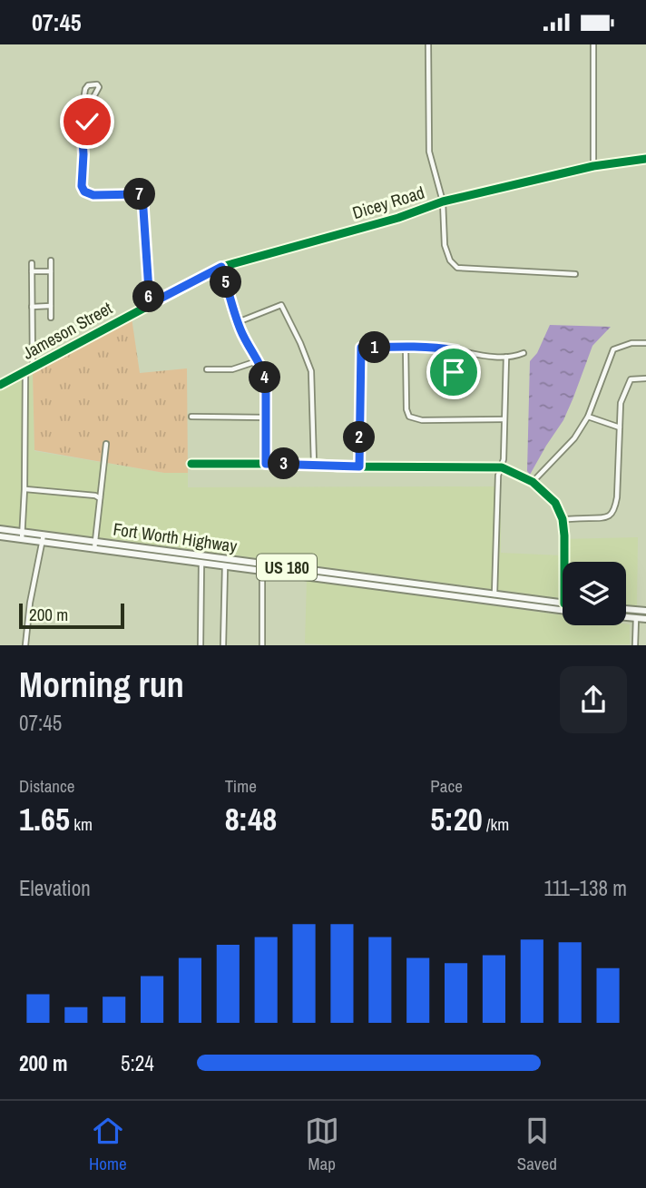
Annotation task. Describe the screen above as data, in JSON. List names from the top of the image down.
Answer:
{
  "streets": {
    "main road": ["Fort Worth Highway", "US 180"],
    "street": ["Dicey Road", "Jameson Street"]
  },
  "crossings": [
    ["Dicey Road", "Jameson Street"]
  ],
  "scale_bar": "200 m",
  "page": {
    "status": "07:45",
    "pins": [
      "7",
      "5",
      "6",
      "1",
      "4",
      "2",
      "3"
    ],
    "scale": "200 m",
    "heading": ["Morning run", "07:45"],
    "stats": [
      ["Distance", "1.65 km"],
      ["Time", "8:48"],
      ["Pace", "5:20 /km"]
    ],
    "chart": ["Elevation", "111–138 m"],
    "list": [
      {
        "name": "200 m",
        "note": "5:24"
      }
    ],
    "tabs": ["Home", "Map", "Saved"]
  }
}
